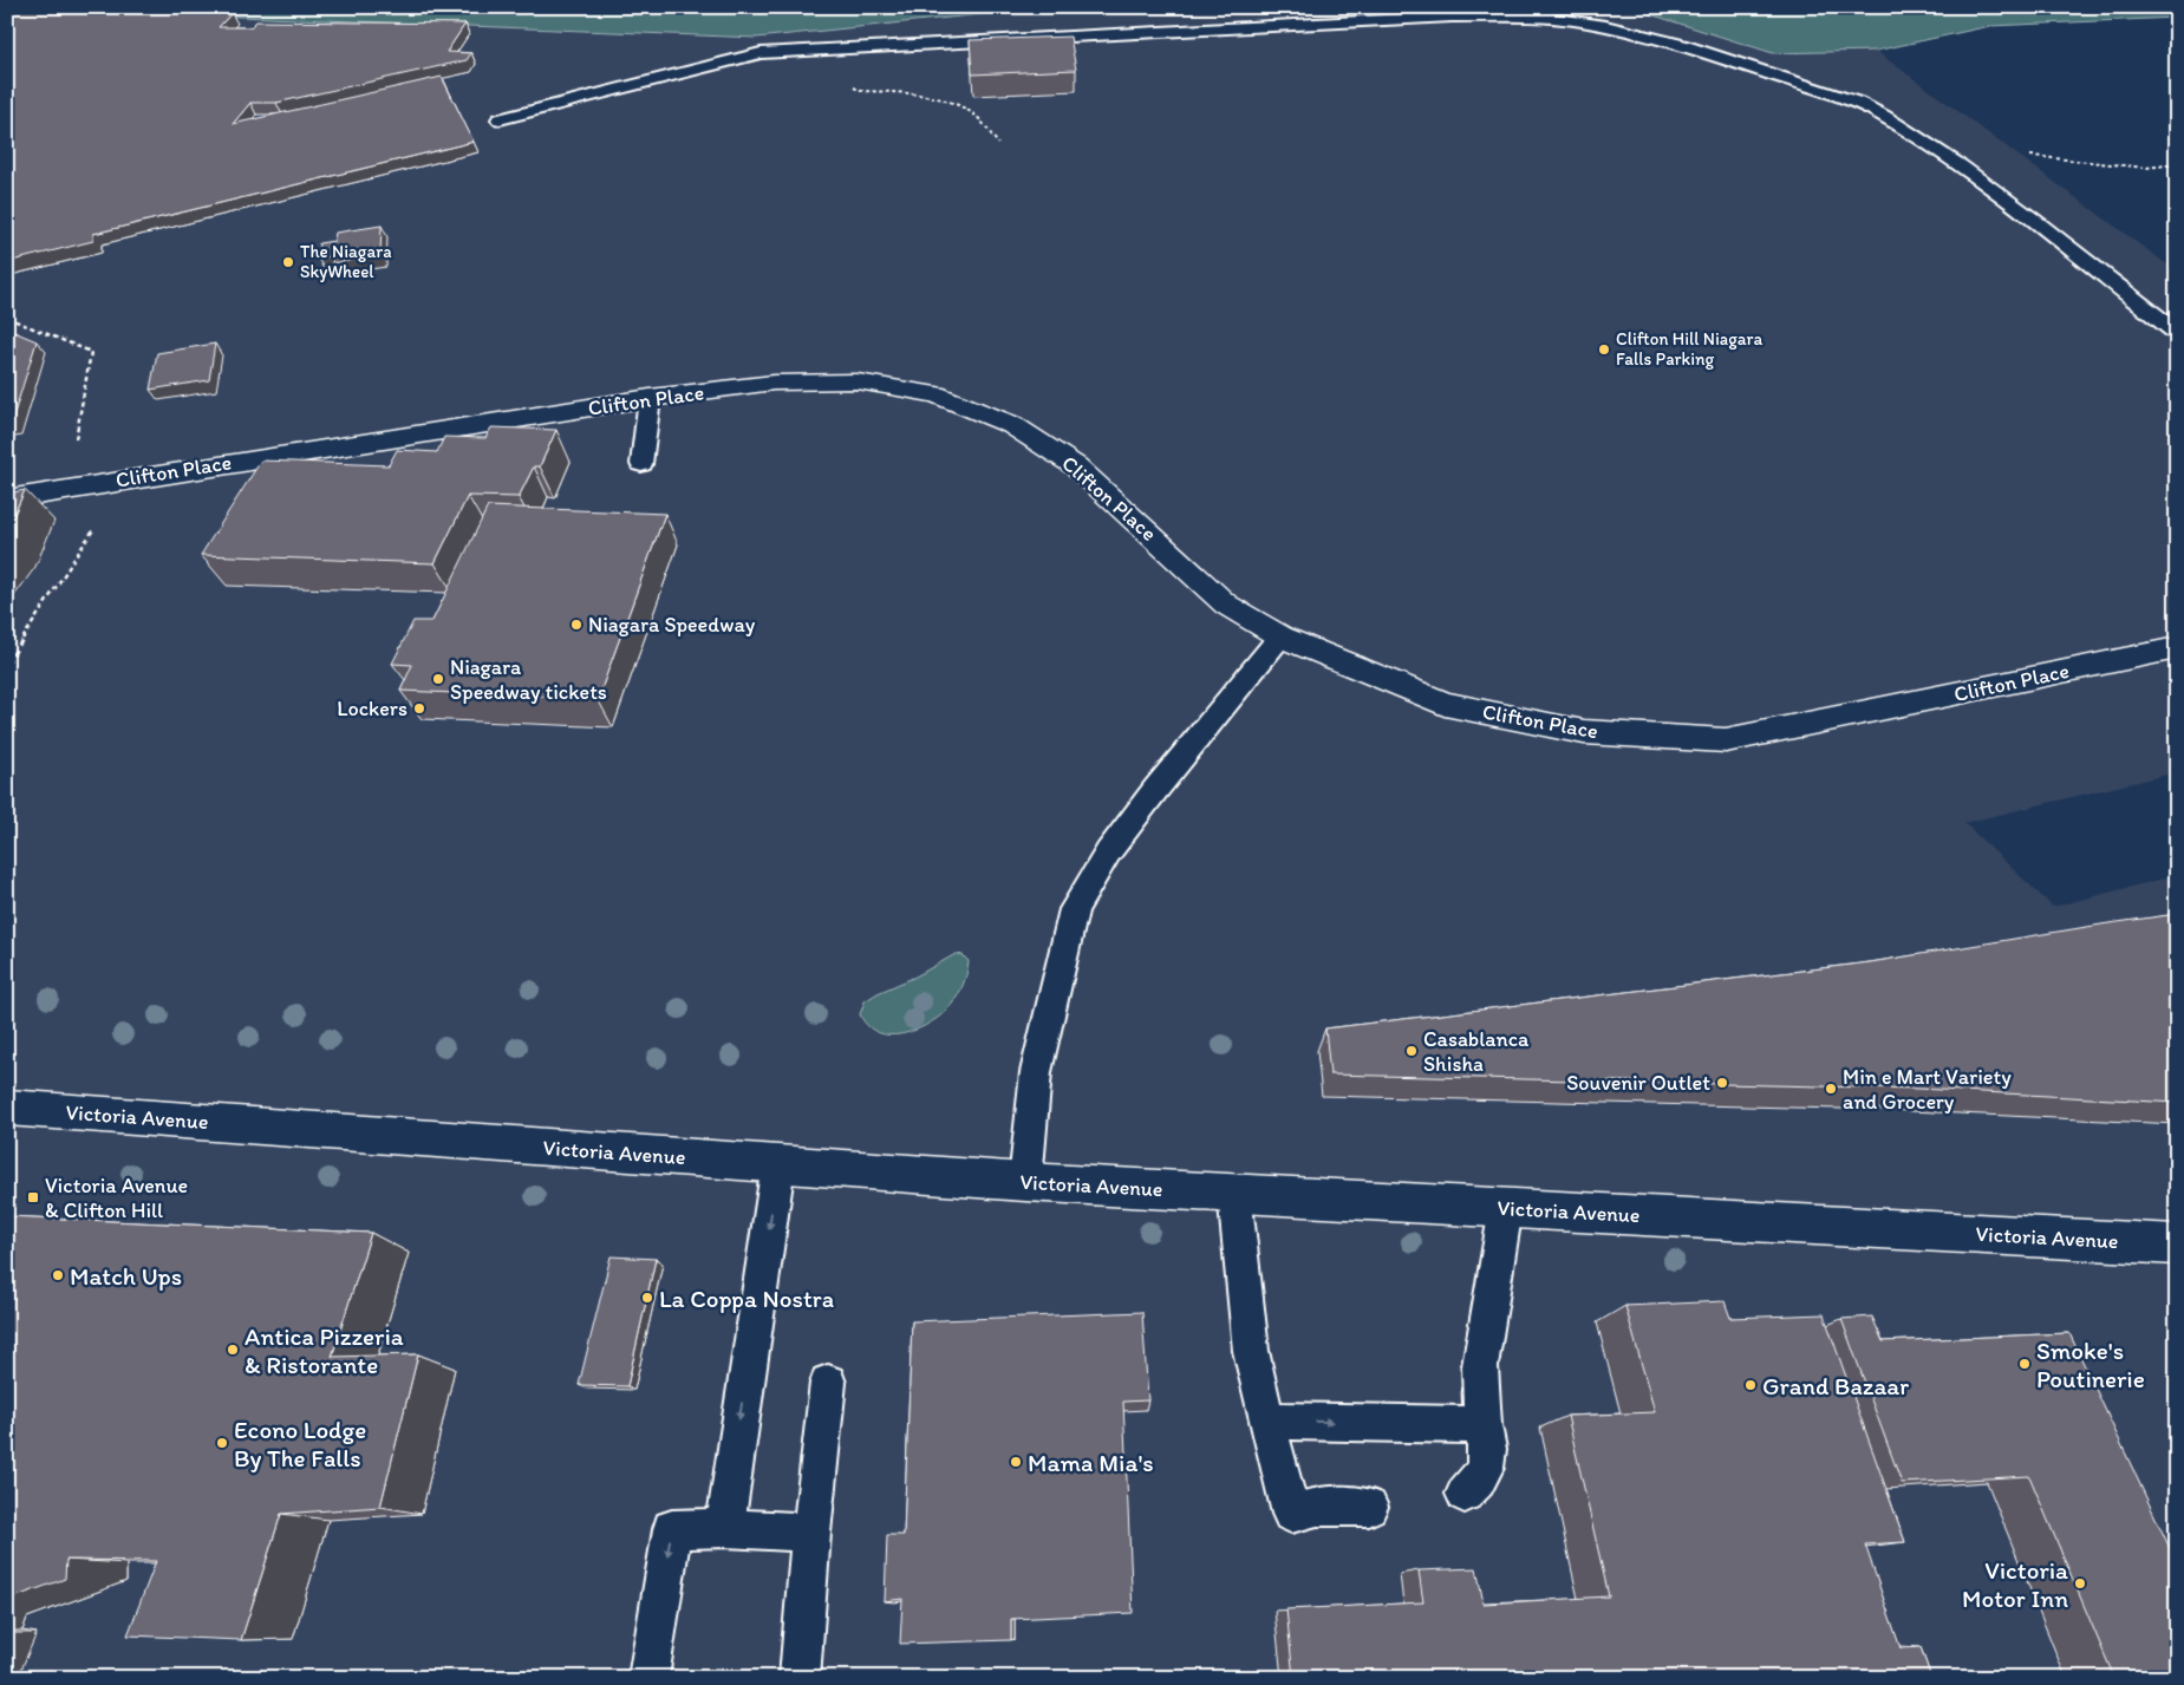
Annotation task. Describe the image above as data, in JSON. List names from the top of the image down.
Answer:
{
  "streets": {
    "street": ["Clifton Place", "Victoria Avenue"]
  },
  "places": {
    "other": [
      "The Niagara SkyWheel",
      "Clifton Hill Niagara Falls Parking",
      "Niagara Speedway",
      "Niagara Speedway tickets",
      "Lockers",
      "Casablanca Shisha",
      "Souvenir Outlet",
      "Min e Mart Variety and Grocery",
      "Match Ups",
      "La Coppa Nostra",
      "Antica Pizzeria & Ristorante",
      "Smoke's Poutinerie",
      "Grand Bazaar",
      "Econo Lodge By The Falls",
      "Mama Mia's",
      "Victoria Motor Inn"
    ],
    "transit": ["Victoria Avenue & Clifton Hill"]
  }
}
